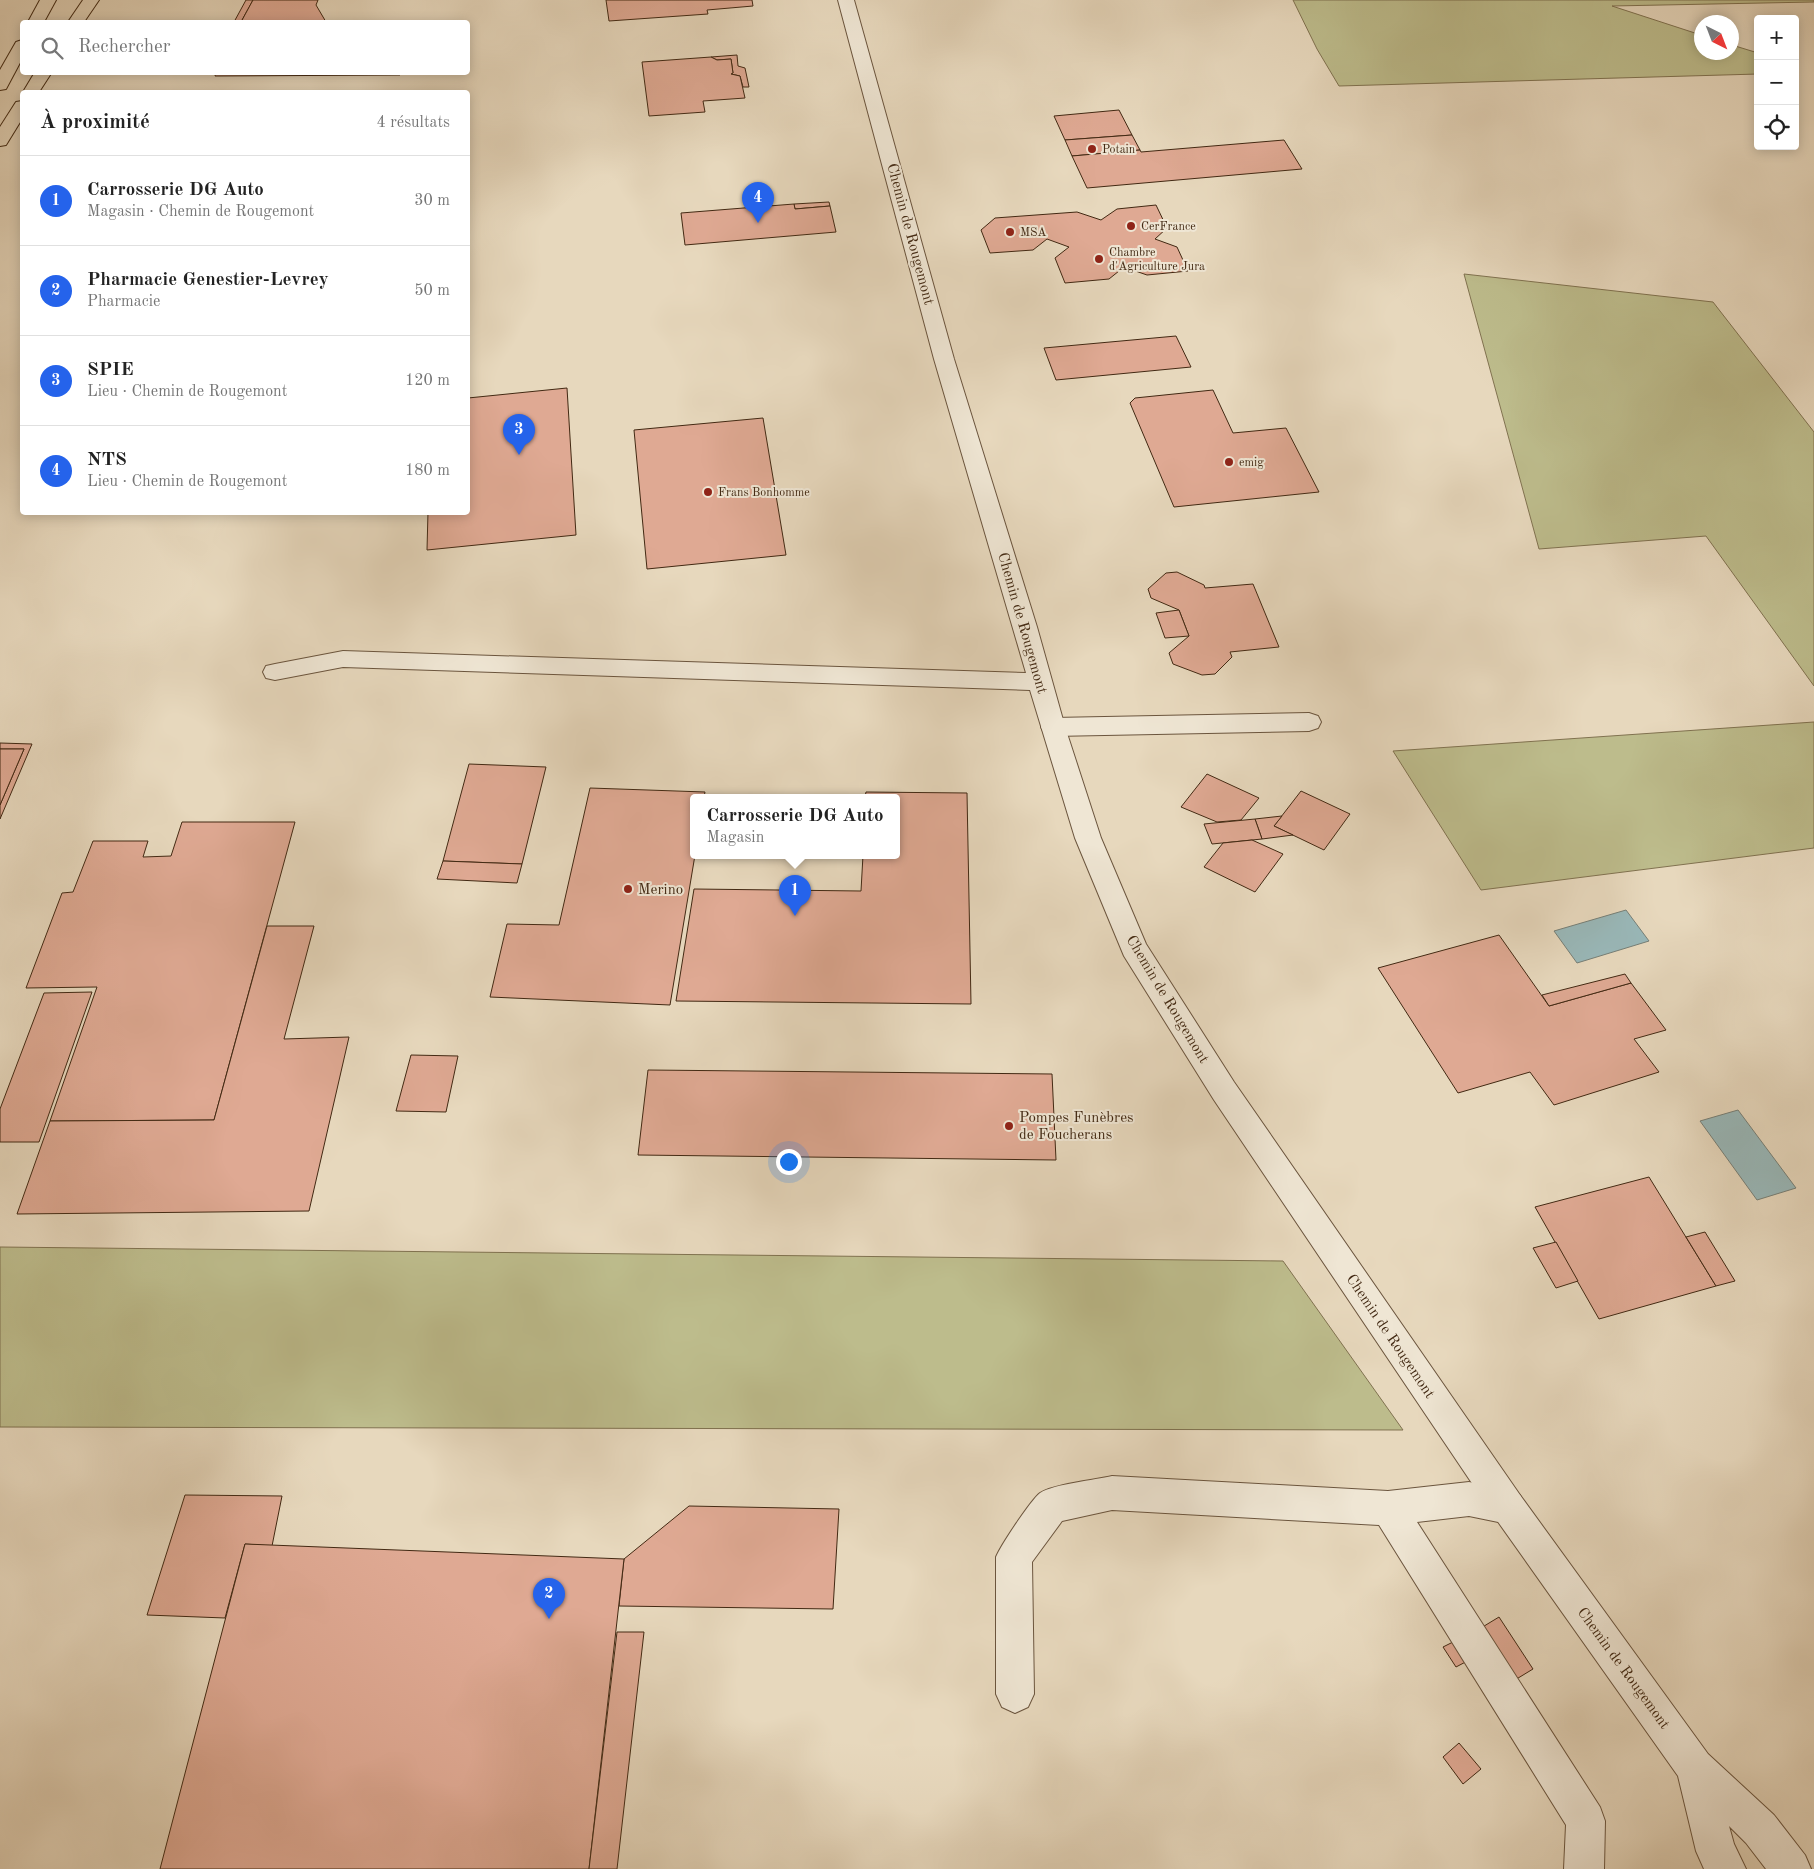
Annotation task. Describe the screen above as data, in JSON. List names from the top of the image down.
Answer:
{
  "streets": {
    "street": ["Chemin de Rougemont"]
  },
  "places": [
    "Potain",
    "CerFrance",
    "MSA",
    "Chambre d'Agriculture Jura",
    "emig",
    "Frans Bonhomme",
    "Merino",
    "Pompes Funèbres de Foucherans"
  ],
  "north": "bottom right",
  "page": {
    "map_buttons": ["+", "−"],
    "search": "Rechercher",
    "heading": ["À proximité", "4 résultats"],
    "list": [
      {
        "mark": "1",
        "name": "Carrosserie DG Auto",
        "note": "Magasin · Chemin de Rougemont",
        "value": "30 m"
      },
      {
        "mark": "2",
        "name": "Pharmacie Genestier-Levrey",
        "note": "Pharmacie",
        "value": "50 m"
      },
      {
        "mark": "3",
        "name": "SPIE",
        "note": "Lieu · Chemin de Rougemont",
        "value": "120 m"
      },
      {
        "mark": "4",
        "name": "NTS",
        "note": "Lieu · Chemin de Rougemont",
        "value": "180 m"
      }
    ],
    "pins": [
      "4",
      "3",
      "1",
      "2"
    ],
    "popup": ["Carrosserie DG Auto", "Magasin"]
  }
}
